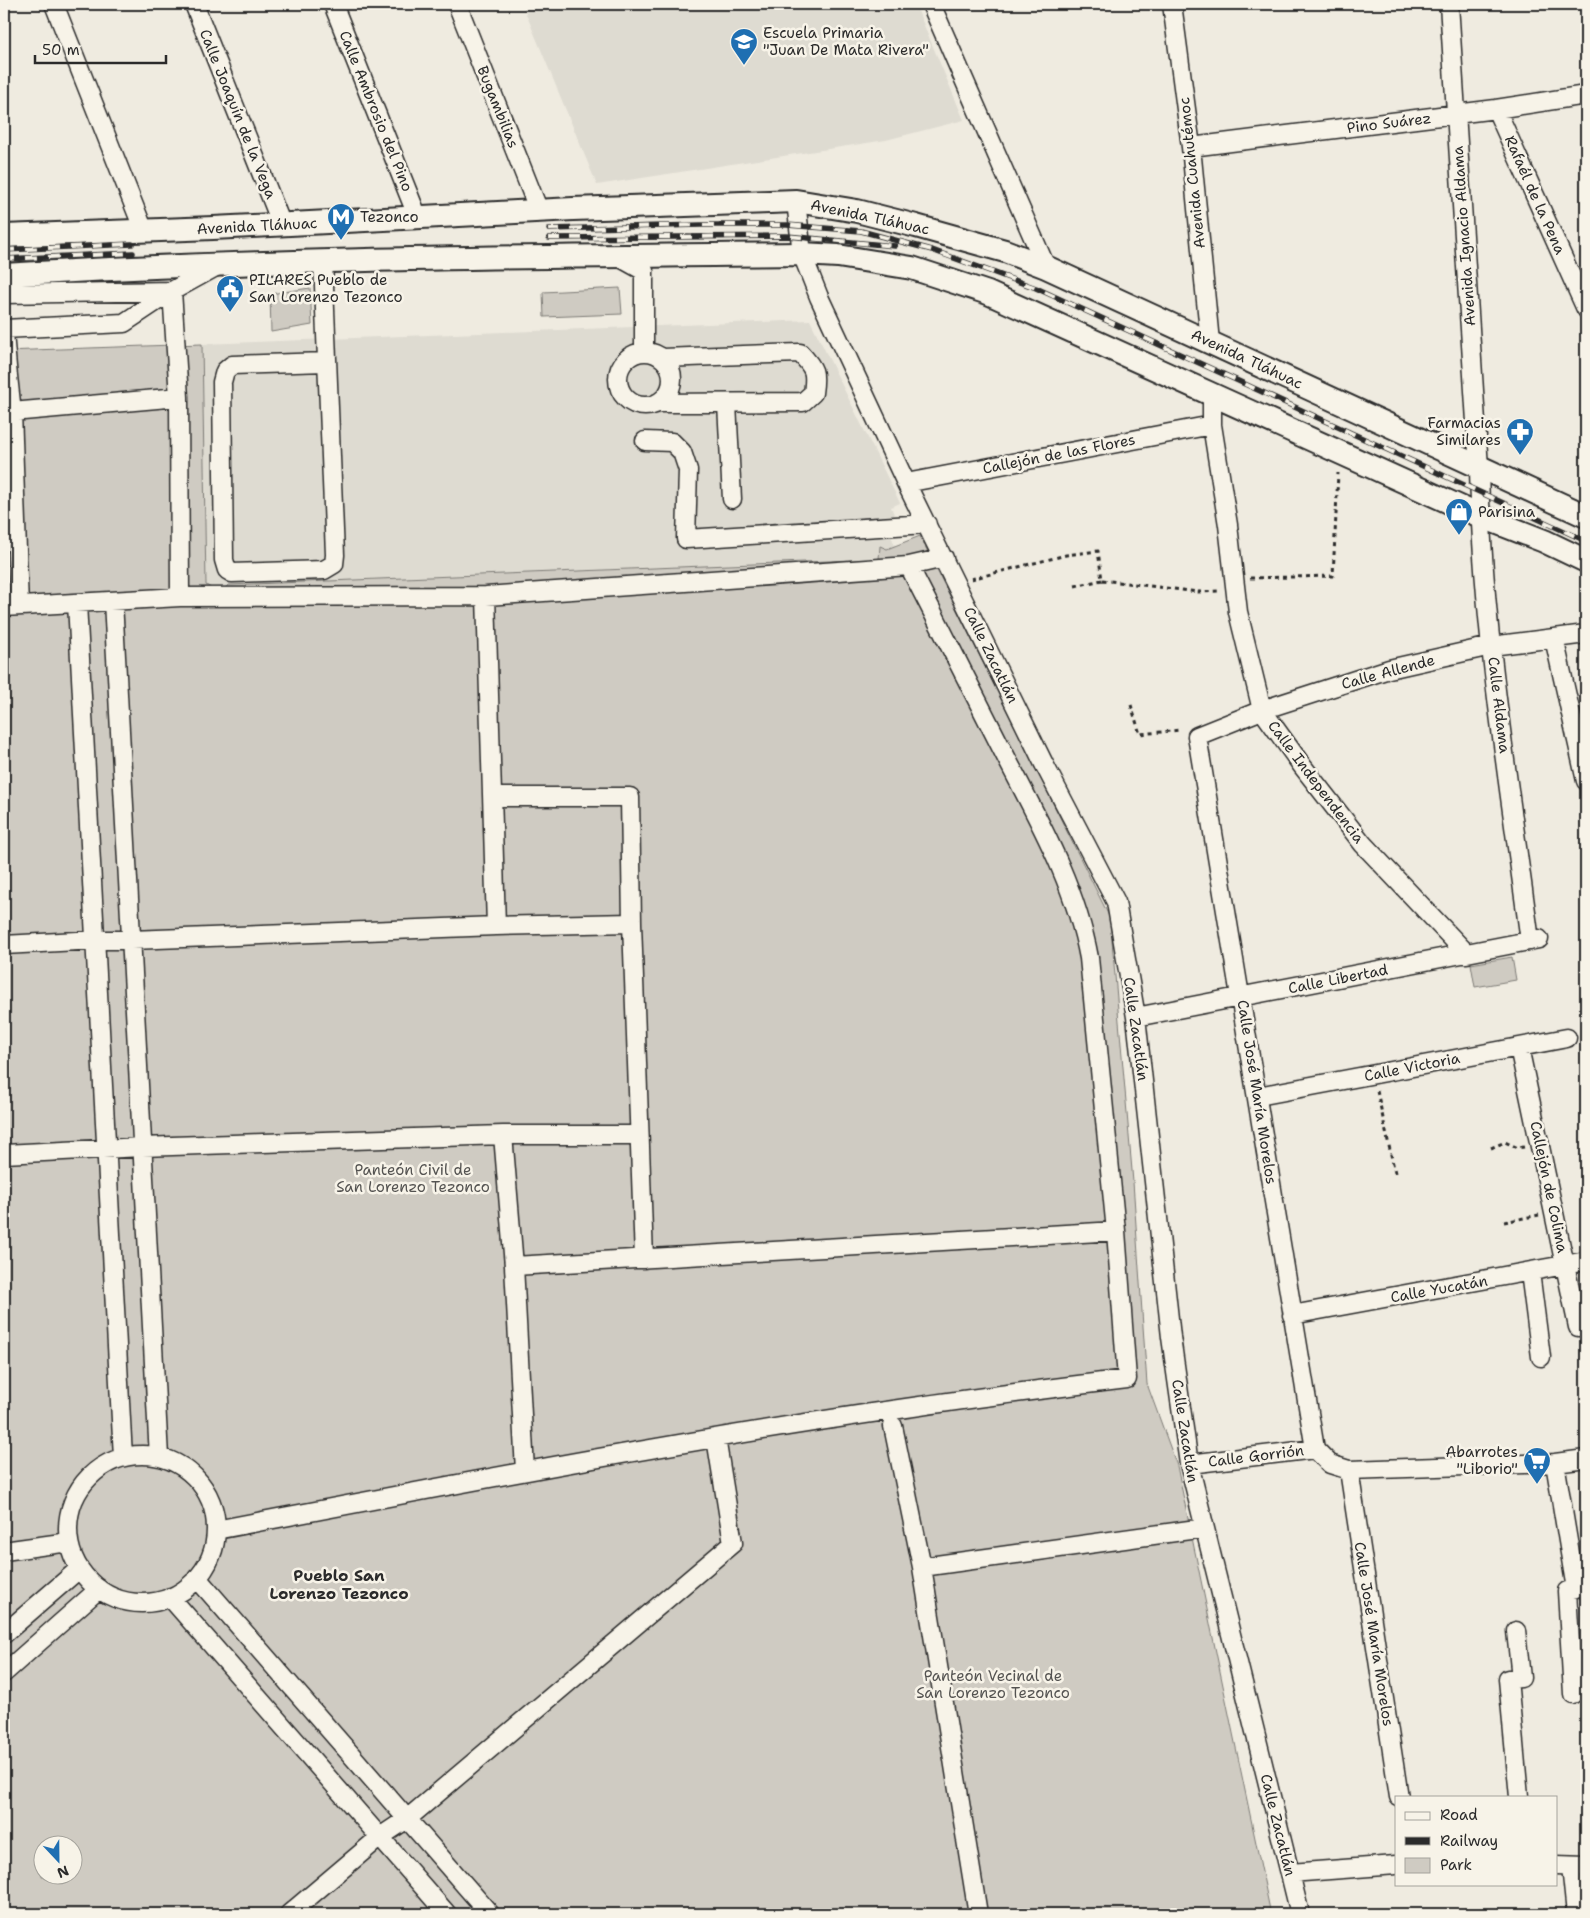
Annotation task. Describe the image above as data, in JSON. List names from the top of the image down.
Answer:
{
  "streets": {
    "main road": ["Avenida Tláhuac"],
    "street": [
      "Bugambilias",
      "Calle Ambrosio del Pino",
      "Calle Joaquín de la Vega",
      "Pino Suárez",
      "Avenida Cuahutémoc",
      "Rafaél de la Pena",
      "Avenida Ignacio Aldama",
      "Callejón de las Flores",
      "Calle Zacatlán",
      "Calle Allende",
      "Calle Aldama",
      "Calle Independencia",
      "Calle Libertad",
      "Calle Victoria",
      "Calle José María Morelos",
      "Callejón de Colima",
      "Calle Yucatán",
      "Calle Gorrión"
    ]
  },
  "crossings": [
    ["Bugambilias", "Avenida Tláhuac"],
    ["Calle Ambrosio del Pino", "Avenida Tláhuac"],
    ["Calle Joaquín de la Vega", "Avenida Tláhuac"],
    ["Pino Suárez", "Avenida Cuahutémoc"],
    ["Pino Suárez", "Rafaél de la Pena"],
    ["Pino Suárez", "Avenida Ignacio Aldama"],
    ["Avenida Cuahutémoc", "Avenida Tláhuac"],
    ["Avenida Tláhuac", "Avenida Ignacio Aldama"],
    ["Avenida Tláhuac", "Calle Zacatlán"],
    ["Avenida Tláhuac", "Calle Aldama"],
    ["Avenida Ignacio Aldama", "Calle Aldama"],
    ["Callejón de las Flores", "Calle Zacatlán"],
    ["Callejón de las Flores", "Calle Independencia"],
    ["Calle Zacatlán", "Calle Libertad"],
    ["Calle Zacatlán", "Calle Gorrión"],
    ["Calle Allende", "Calle Aldama"],
    ["Calle Allende", "Calle Independencia"],
    ["Calle Allende", "Calle José María Morelos"],
    ["Calle Aldama", "Calle Libertad"],
    ["Calle Independencia", "Calle Libertad"],
    ["Calle Libertad", "Calle José María Morelos"],
    ["Calle Victoria", "Calle José María Morelos"],
    ["Calle Victoria", "Callejón de Colima"],
    ["Calle José María Morelos", "Calle Yucatán"],
    ["Calle José María Morelos", "Calle Gorrión"],
    ["Callejón de Colima", "Calle Yucatán"]
  ],
  "districts": ["Pueblo San Lorenzo Tezonco"],
  "parks": ["Panteón Civil de San Lorenzo Tezonco", "Panteón Vecinal de San Lorenzo Tezonco"],
  "places": {
    "school or university": ["Escuela Primaria \"Juan De Mata Rivera\""],
    "metro station": ["Tezonco"],
    "public building": ["PILARES Pueblo de San Lorenzo Tezonco"],
    "pharmacy": ["Farmacias Similares"],
    "shop": ["Parisina"],
    "supermarket": ["Abarrotes \"Liborio\""]
  },
  "legend": ["Road", "Railway", "Park"],
  "scale_bar": "50 m",
  "north": "bottom"
}
